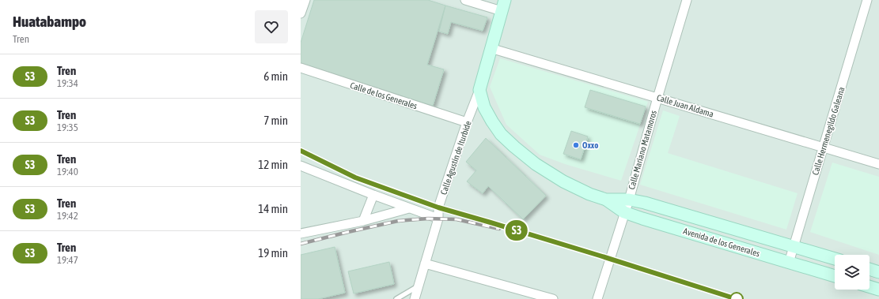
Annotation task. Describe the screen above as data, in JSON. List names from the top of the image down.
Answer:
{
  "streets": {
    "street": [
      "Calle de los Generales",
      "Calle Juan Aldama",
      "Calle Hermenegildo Galeana",
      "Calle Mariano Matamoros",
      "Calle Agustín de Iturbide",
      "Avenida de los Generales"
    ]
  },
  "crossings": [
    ["Calle de los Generales", "Calle Agustín de Iturbide"],
    ["Calle Juan Aldama", "Calle Hermenegildo Galeana"],
    ["Calle Juan Aldama", "Calle Mariano Matamoros"],
    ["Calle Hermenegildo Galeana", "Avenida de los Generales"],
    ["Calle Mariano Matamoros", "Avenida de los Generales"],
    ["Calle Agustín de Iturbide", "Avenida de los Generales"]
  ],
  "places": ["Oxxo"],
  "page": {
    "heading": ["Huatabampo", "Tren"],
    "on_map": "S3",
    "list": [
      {
        "mark": "S3",
        "name": "Tren",
        "note": "19:34",
        "value": "6 min"
      },
      {
        "mark": "S3",
        "name": "Tren",
        "note": "19:35",
        "value": "7 min"
      },
      {
        "mark": "S3",
        "name": "Tren",
        "note": "19:40",
        "value": "12 min"
      },
      {
        "mark": "S3",
        "name": "Tren",
        "note": "19:42",
        "value": "14 min"
      },
      {
        "mark": "S3",
        "name": "Tren",
        "note": "19:47",
        "value": "19 min"
      }
    ]
  }
}
